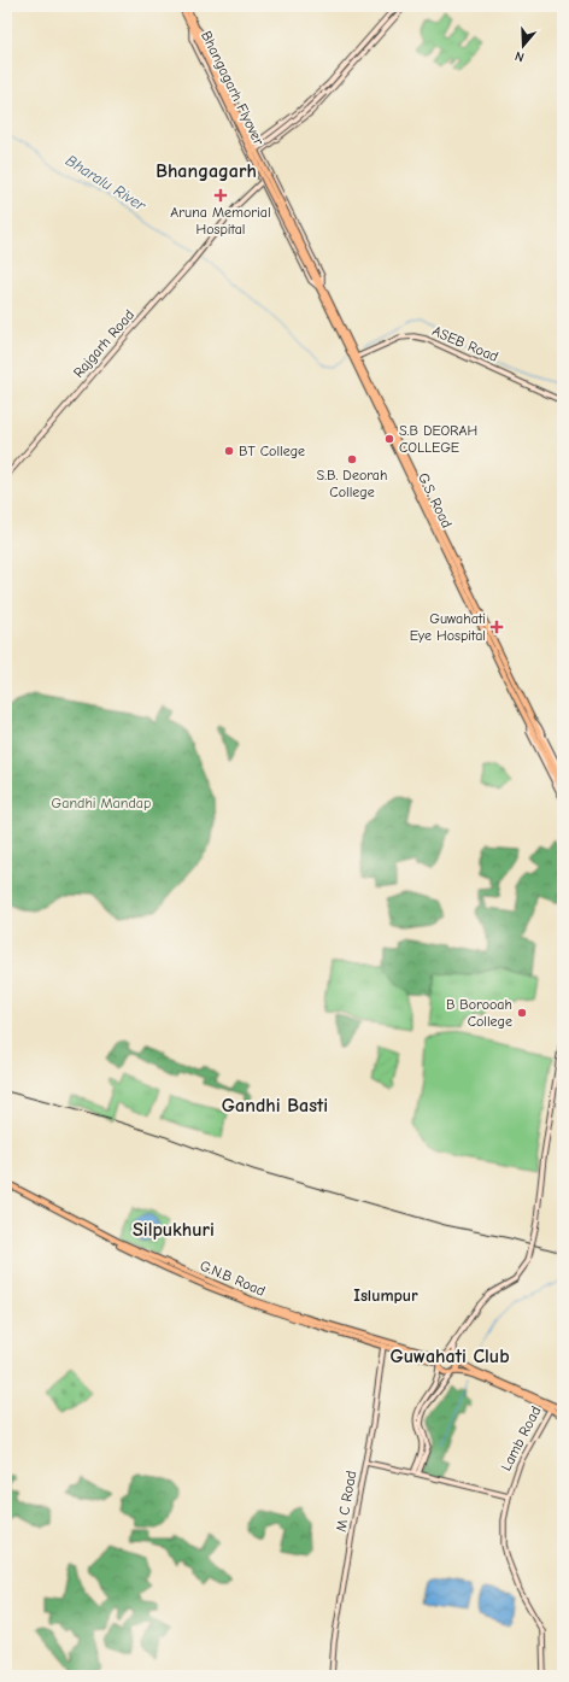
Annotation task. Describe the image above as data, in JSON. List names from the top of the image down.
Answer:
{
  "streets": {
    "main road": [
      "Bhangagarh Flyover",
      "Rajgarh Road",
      "ASEB Road",
      "G.S. Road",
      "G.N.B Road",
      "Lamb Road",
      "M C Road"
    ]
  },
  "crossings": [
    ["Bhangagarh Flyover", "G.S. Road"],
    ["ASEB Road", "G.S. Road"],
    ["G.N.B Road", "M C Road"]
  ],
  "districts": [
    "Bhangagarh",
    "Gandhi Basti",
    "Silpukhuri",
    "Islumpur",
    "Guwahati Club"
  ],
  "water": ["Bharalu River"],
  "parks": ["Gandhi Mandap"],
  "places": {
    "health": ["Aruna Memorial Hospital", "Guwahati Eye Hospital"],
    "other": [
      "S.B DEORAH COLLEGE",
      "BT College",
      "S.B. Deorah College",
      "B Borooah College"
    ]
  },
  "north": "bottom"
}
